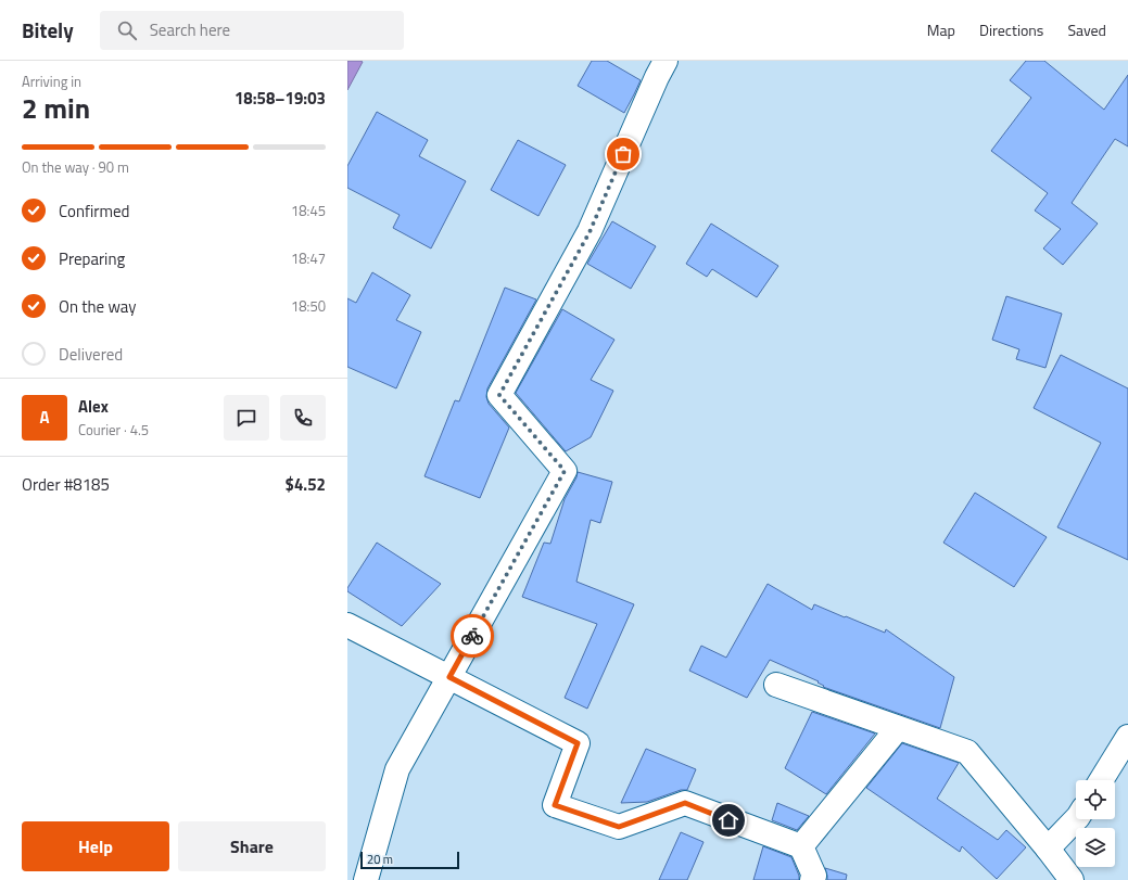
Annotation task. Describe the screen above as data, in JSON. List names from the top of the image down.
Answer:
{
  "scale_bar": "20 m",
  "page": {
    "header": "Bitely",
    "search": "Search here",
    "nav": ["Map", "Directions", "Saved"],
    "heading": ["2 min", "Arriving in", "18:58–19:03"],
    "panel": [
      "Alex",
      "Courier · 4.5",
      "Order #8185",
      "$4.52"
    ],
    "bar": "On the way · 90 m",
    "list": [
      ["Confirmed", "18:45"],
      ["Preparing", "18:47"],
      ["On the way", "18:50"],
      "Delivered"
    ],
    "round": "A",
    "buttons": ["Help", "Share"],
    "scale": "20 m"
  }
}
